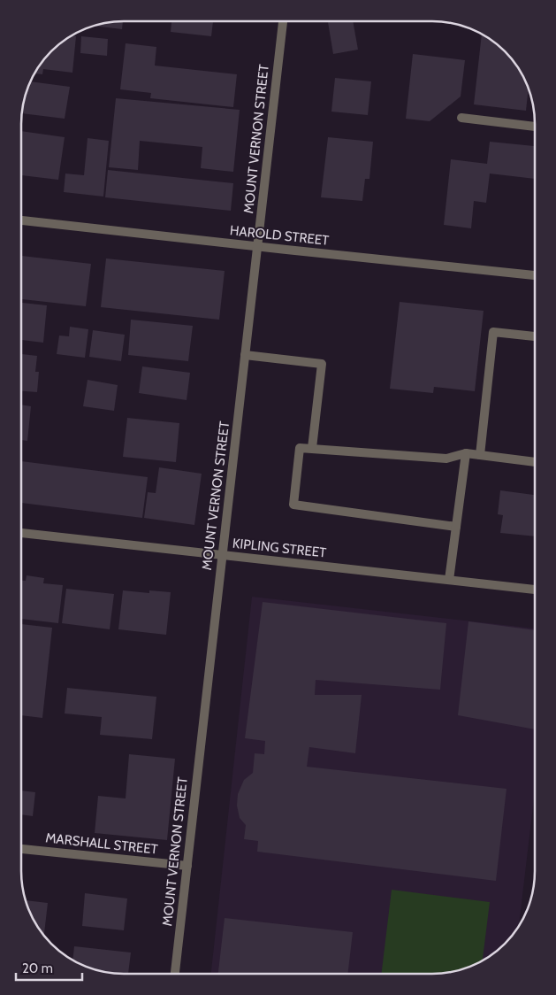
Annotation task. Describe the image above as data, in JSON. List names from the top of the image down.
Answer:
{
  "streets": {
    "street": [
      "MOUNT VERNON STREET",
      "HAROLD STREET",
      "KIPLING STREET",
      "MARSHALL STREET"
    ]
  },
  "crossings": [
    ["MOUNT VERNON STREET", "HAROLD STREET"],
    ["MOUNT VERNON STREET", "KIPLING STREET"],
    ["MOUNT VERNON STREET", "MARSHALL STREET"]
  ],
  "scale_bar": "20 m"
}
